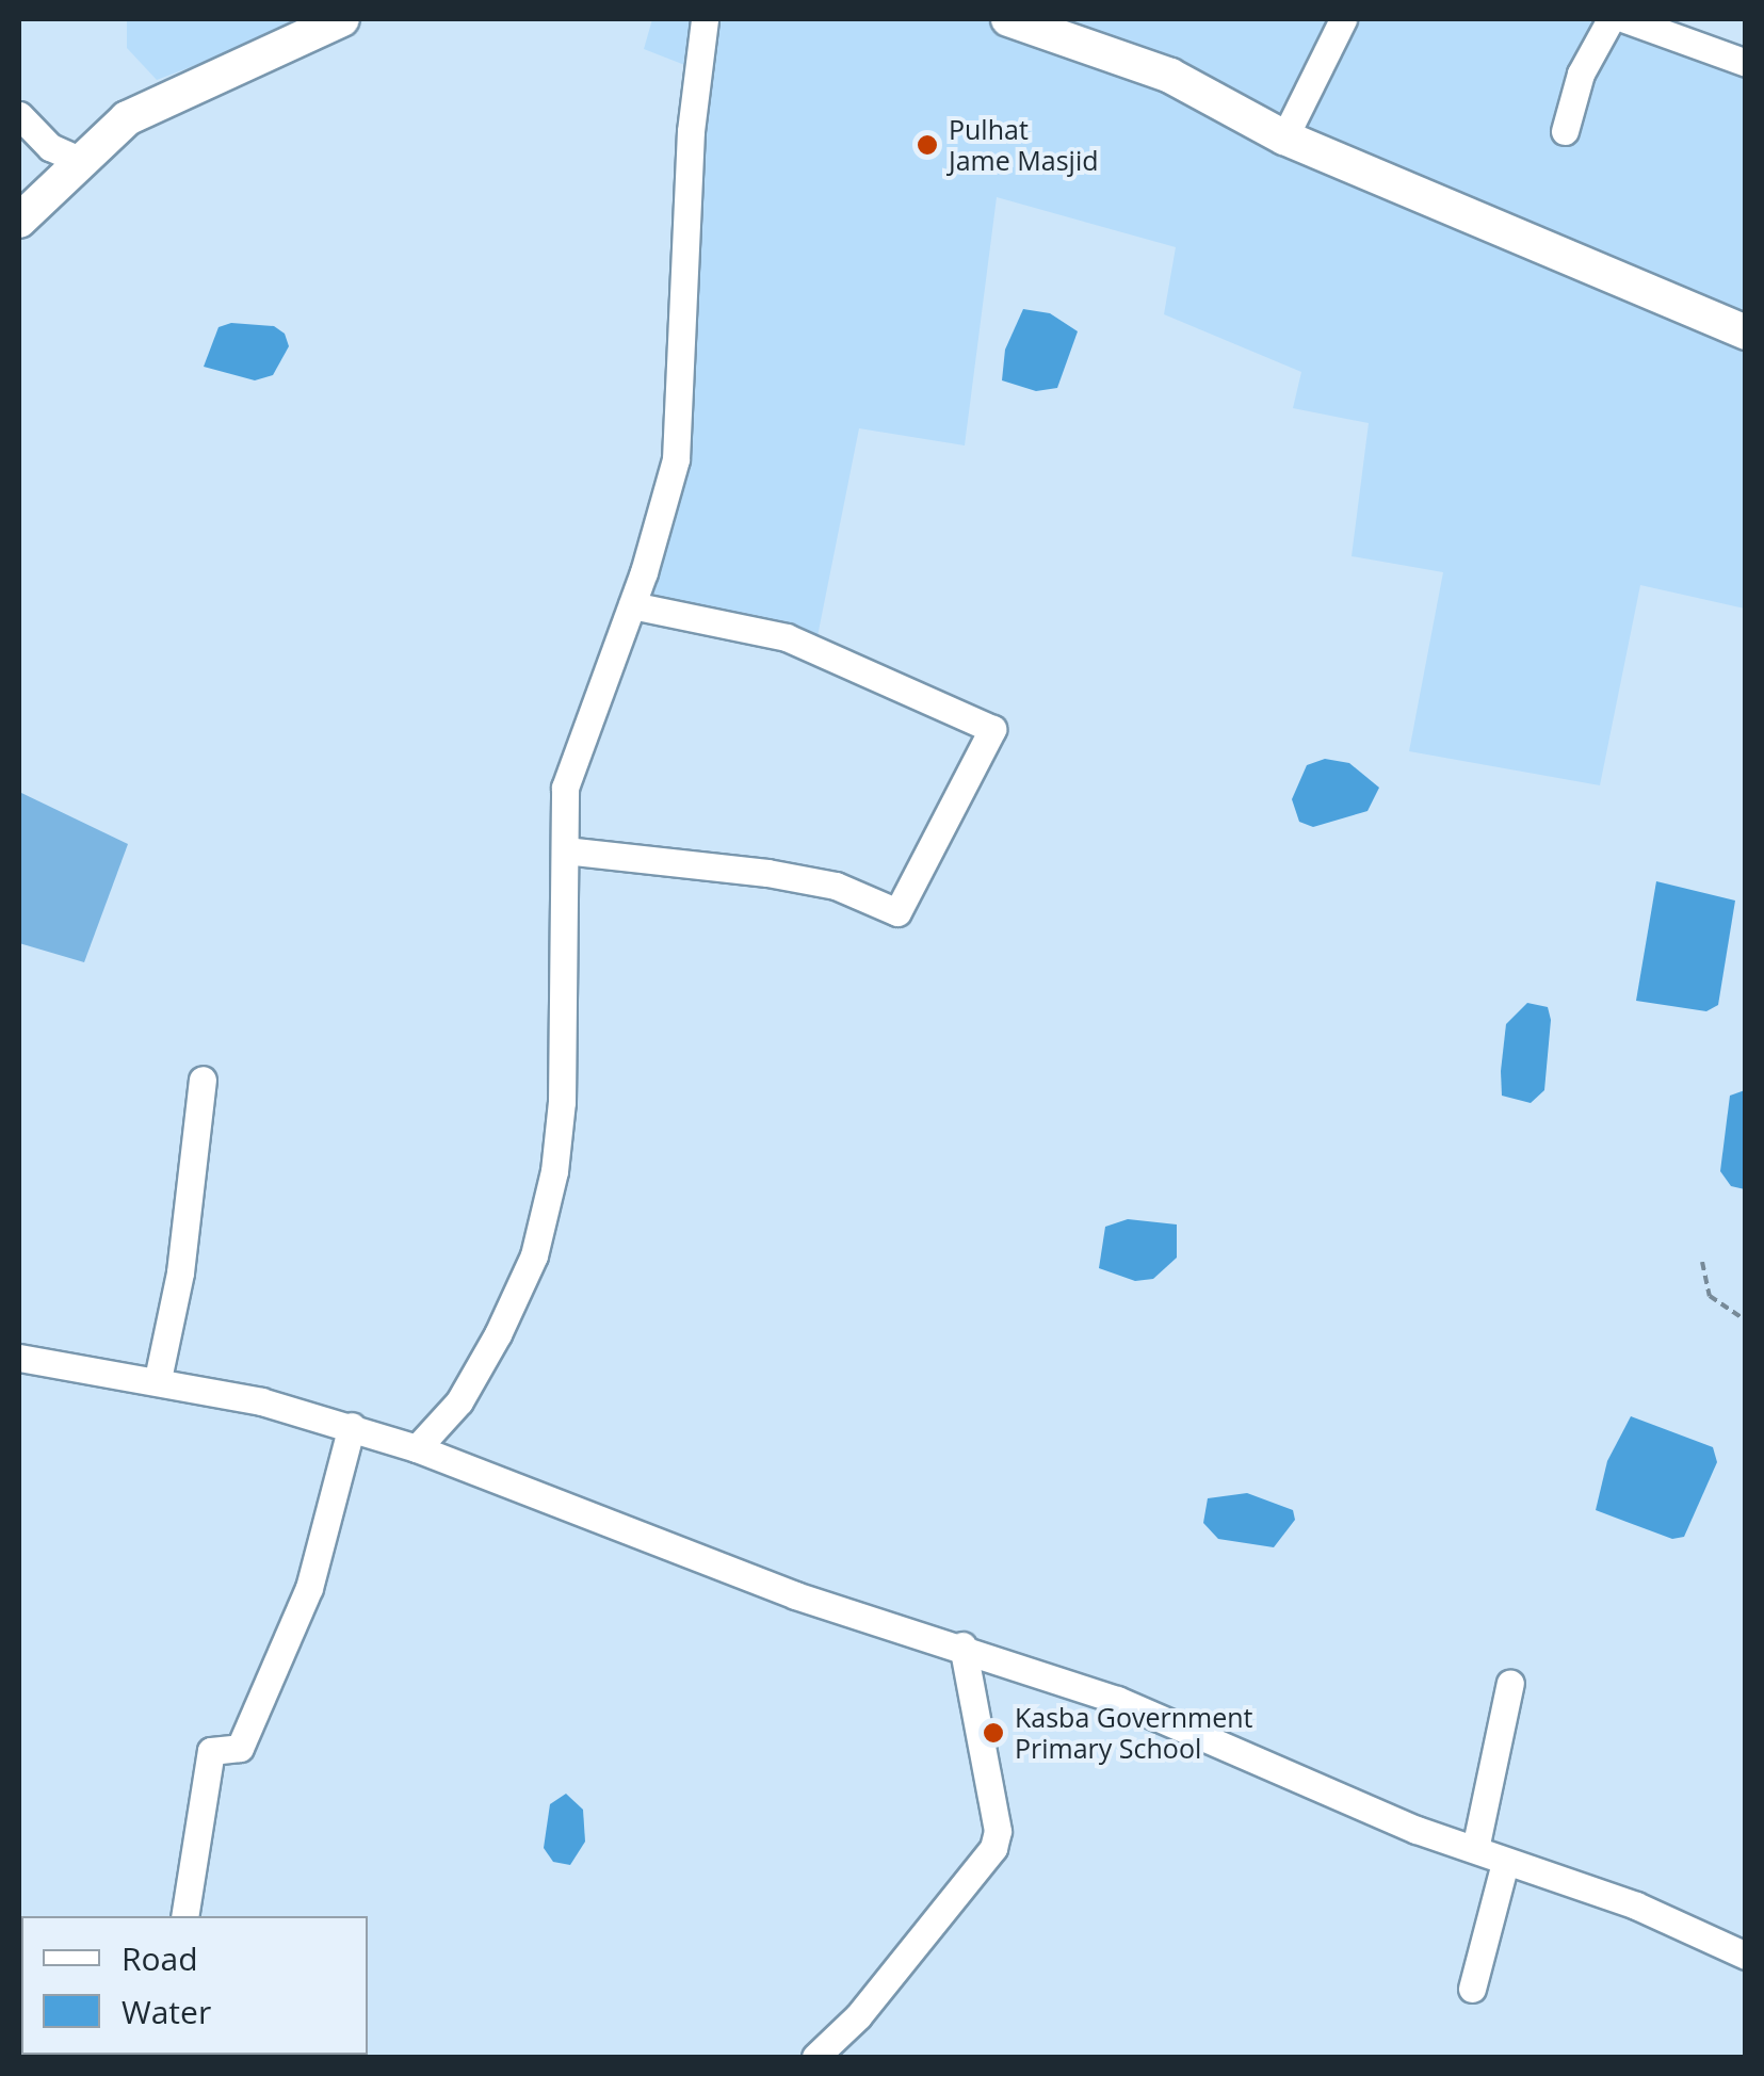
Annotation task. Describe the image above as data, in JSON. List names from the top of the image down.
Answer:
{
  "places": ["Pulhat Jame Masjid", "Kasba Government Primary School"],
  "legend": ["Road", "Water"]
}
